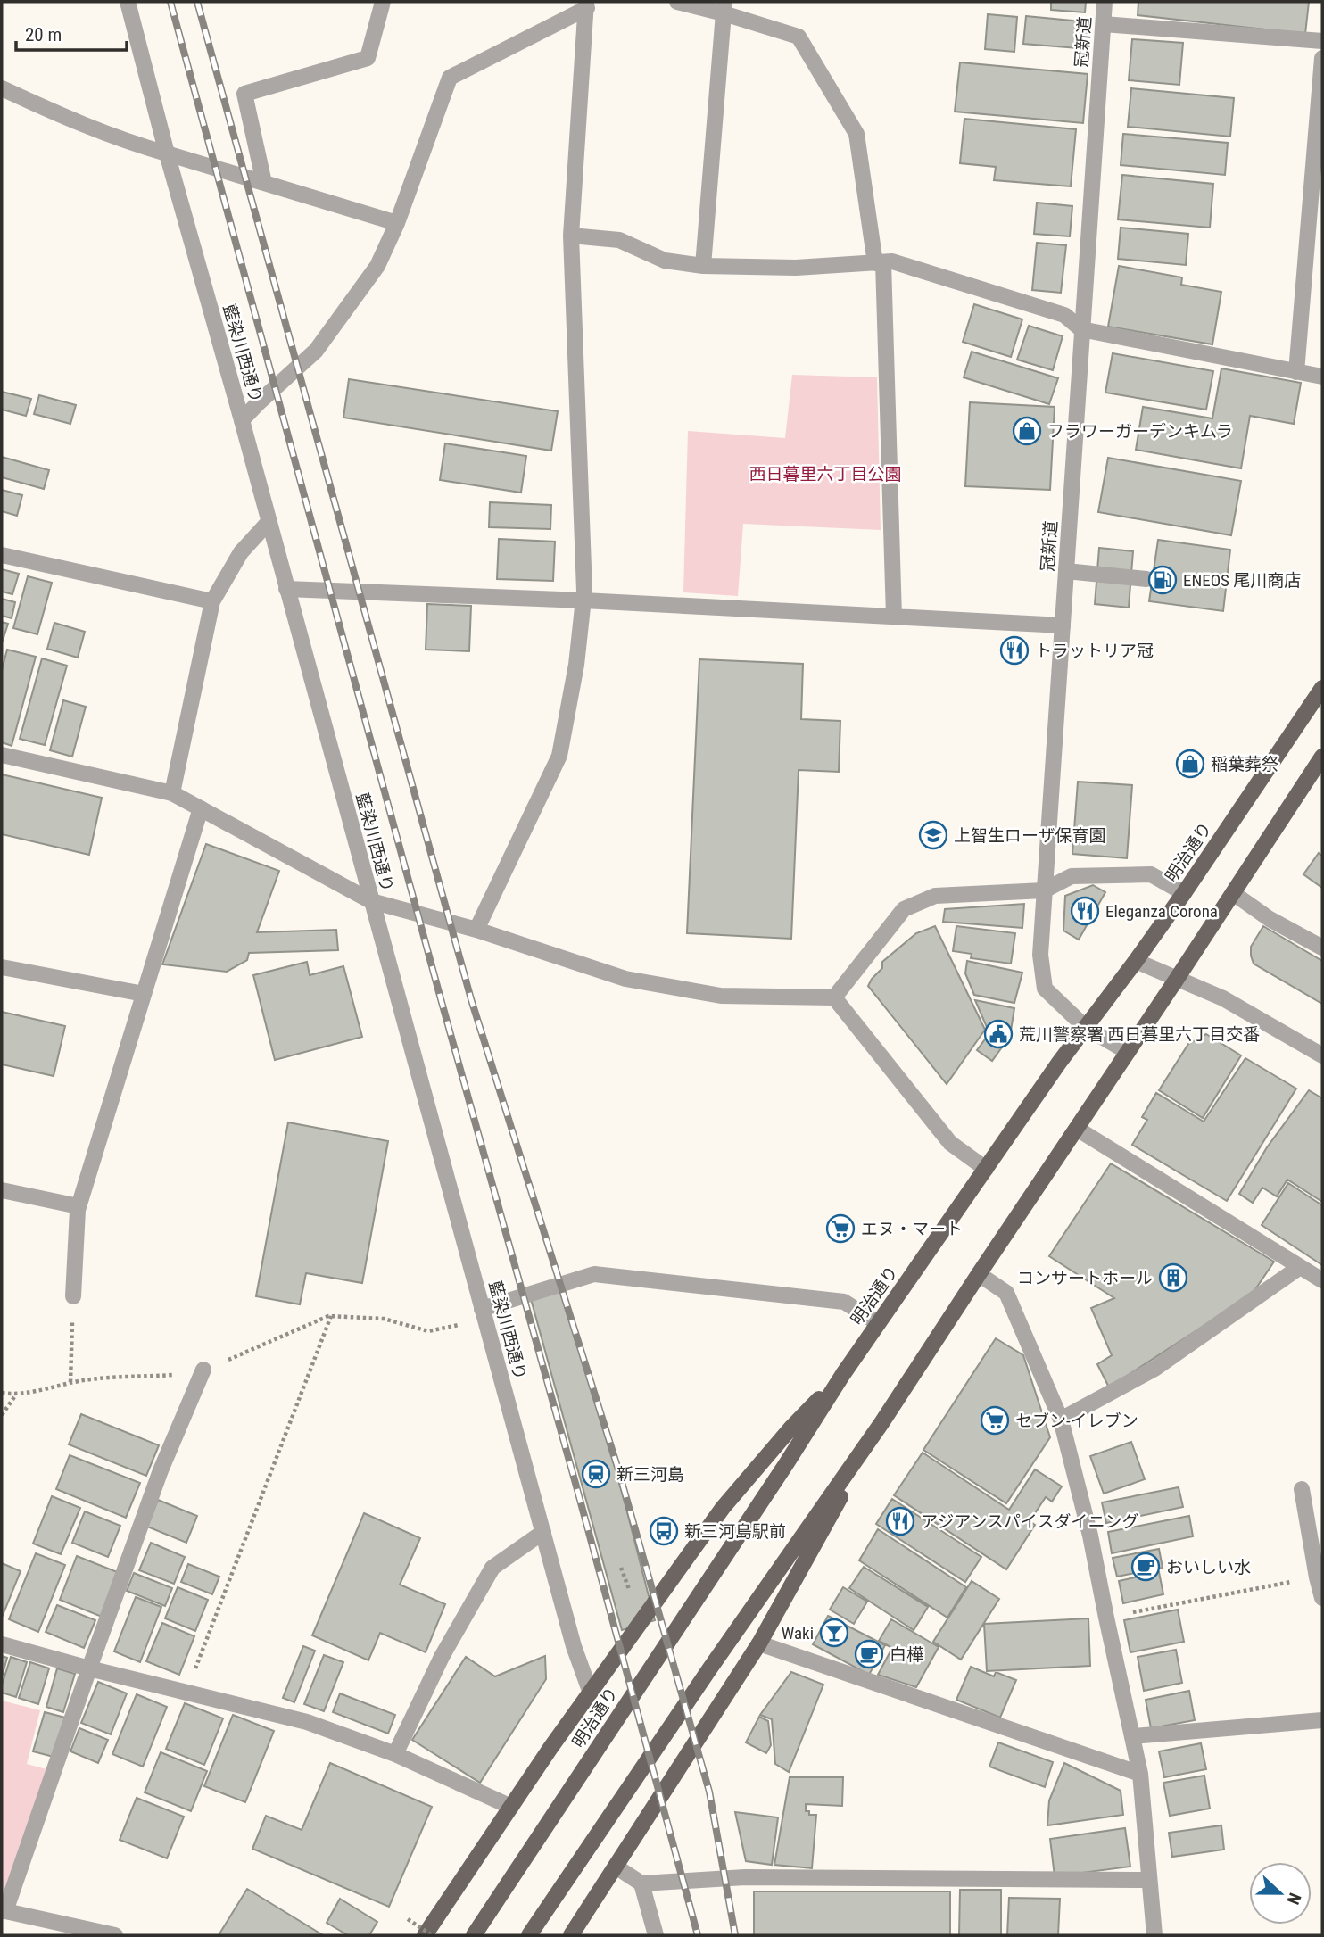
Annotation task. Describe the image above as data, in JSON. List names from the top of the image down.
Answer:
{
  "streets": {
    "main road": ["明治通り"],
    "street": ["冠新道", "藍染川西通り"]
  },
  "crossings": [
    ["冠新道", "明治通り"]
  ],
  "parks": ["西日暮里六丁目公園"],
  "places": {
    "shop": ["フラワーガーデンキムラ", "稲葉葬祭"],
    "fuel station": ["ENEOS 尾川商店"],
    "restaurant": ["トラットリア冠", "Eleganza Corona", "アジアンスパイスダイニング"],
    "school or university": ["上智生ローザ保育園"],
    "public building": ["荒川警察署 西日暮里六丁目交番"],
    "supermarket": ["エヌ・マート", "セブン-イレブン"],
    "building": ["コンサートホール"],
    "station": ["新三河島"],
    "bus stop": ["新三河島駅前"],
    "cafe": ["おいしい水", "白樺"],
    "bar": ["Waki"]
  },
  "scale_bar": "20 m",
  "north": "right"
}
